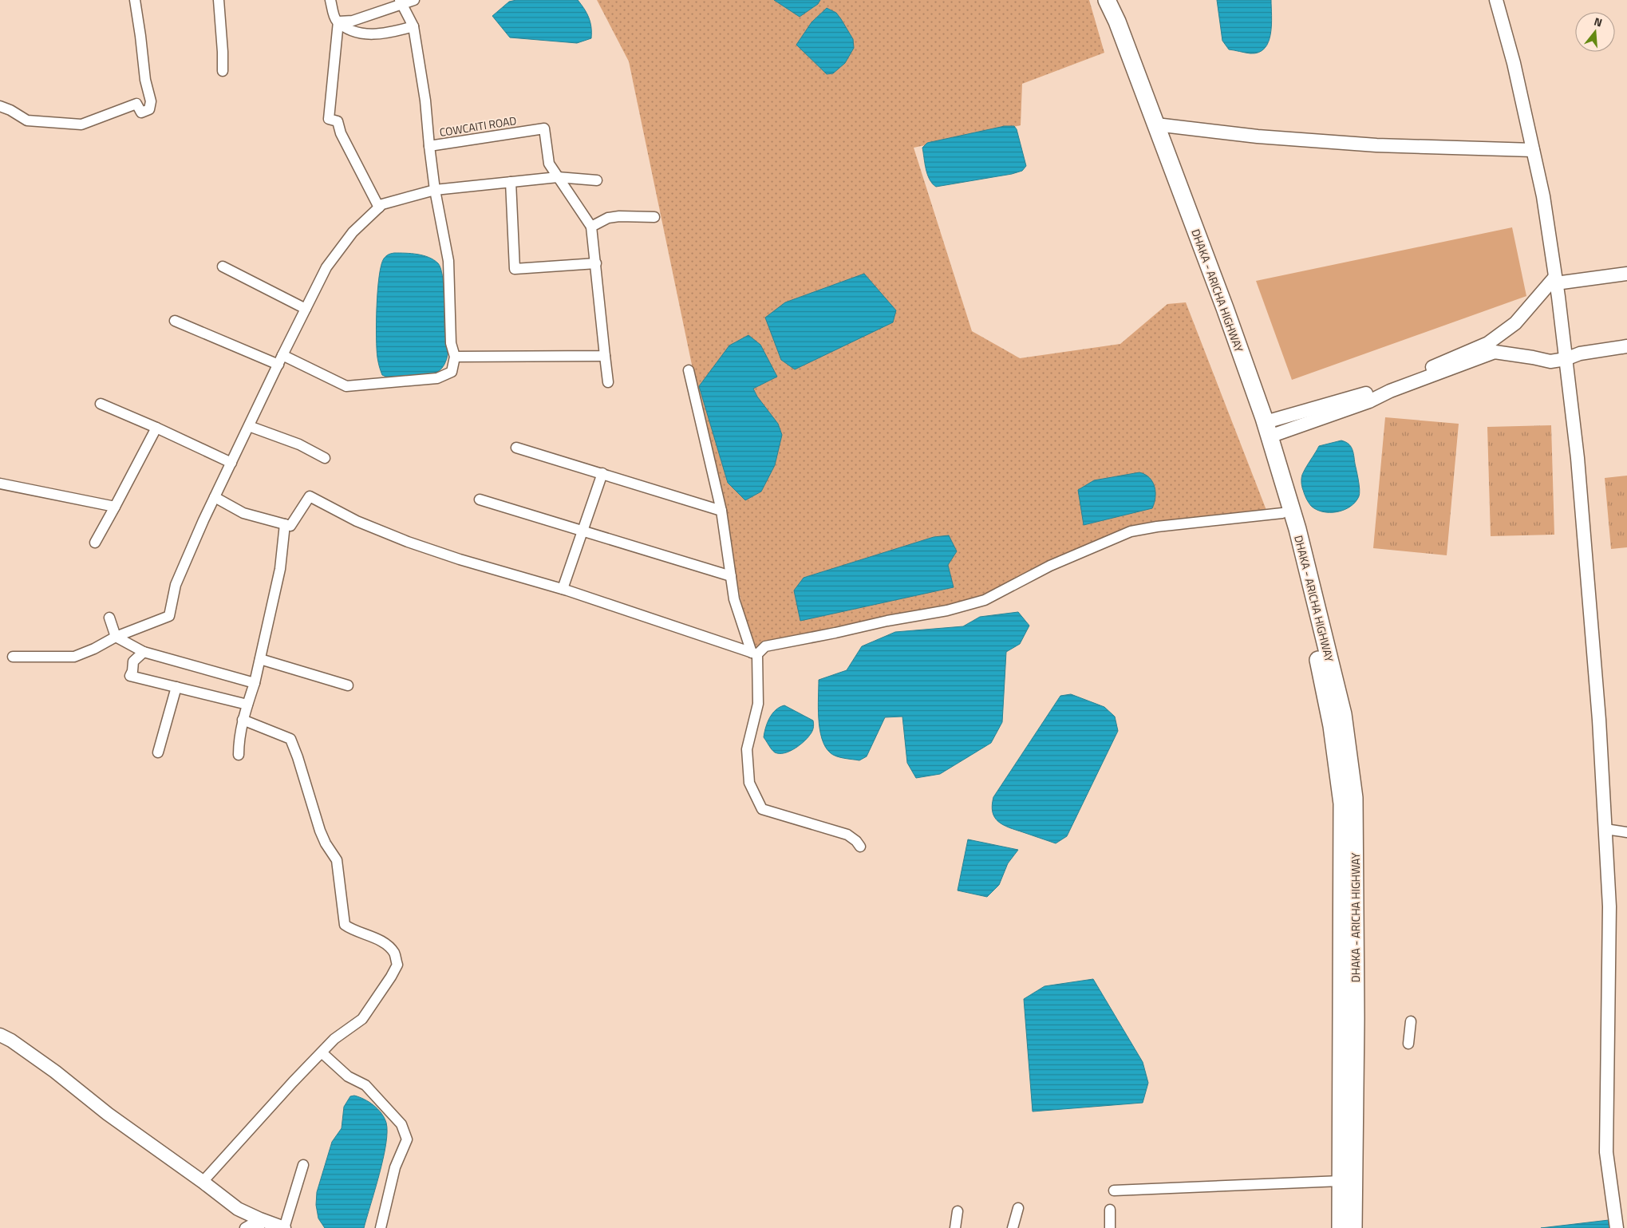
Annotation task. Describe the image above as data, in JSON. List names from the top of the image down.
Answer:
{
  "streets": {
    "highway": ["DHAKA - ARICHA HIGHWAY"],
    "street": ["COWCAITI ROAD"]
  },
  "north": "top"
}
